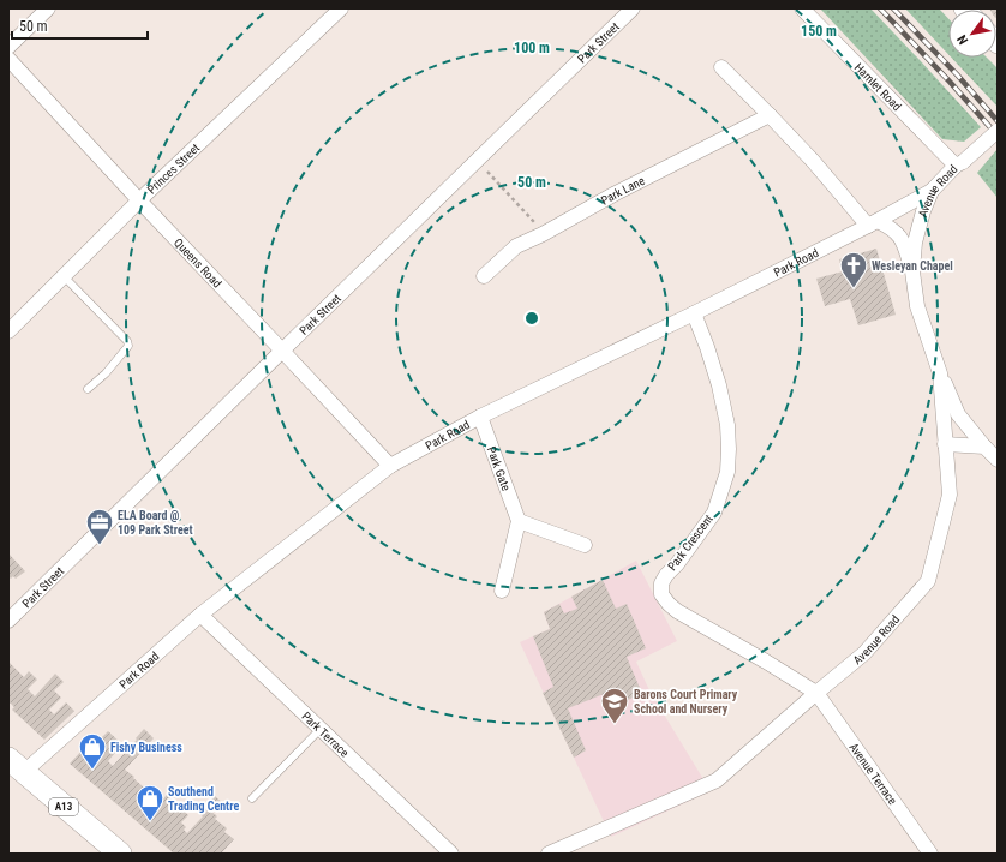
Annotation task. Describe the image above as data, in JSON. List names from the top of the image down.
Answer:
{
  "streets": {
    "main road": ["A13"],
    "street": [
      "Park Street",
      "Hamlet Road",
      "Princes Street",
      "Park Lane",
      "Avenue Road",
      "Park Road",
      "Queens Road",
      "Park Gate",
      "Park Crescent",
      "Park Terrace",
      "Avenue Terrace"
    ]
  },
  "crossings": [
    ["Park Street", "Queens Road"],
    ["Hamlet Road", "Avenue Road"],
    ["Princes Street", "Queens Road"],
    ["Avenue Road", "Park Road"],
    ["Avenue Road", "Park Crescent"],
    ["Avenue Road", "Avenue Terrace"],
    ["Park Road", "Queens Road"],
    ["Park Road", "Park Gate"],
    ["Park Road", "Park Crescent"],
    ["Park Road", "Park Terrace"],
    ["Park Road", "A13"],
    ["Park Crescent", "Avenue Terrace"]
  ],
  "places": {
    "church": ["Wesleyan Chapel"],
    "office": ["ELA Board @ 109 Park Street"],
    "school or university": ["Barons Court Primary School and Nursery"],
    "shop": ["Fishy Business", "Southend Trading Centre"]
  },
  "scale_bar": "50 m",
  "north": "bottom left",
  "rings": ["150 m", "100 m", "50 m"]
}
